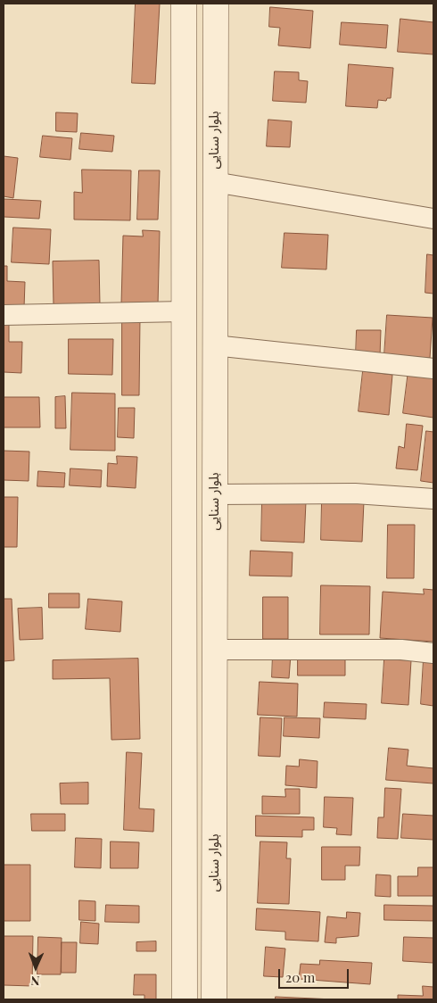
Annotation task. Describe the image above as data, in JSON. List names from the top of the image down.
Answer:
{
  "streets": {
    "main road": ["بلوار سنایی"]
  },
  "scale_bar": "20 m",
  "north": "bottom"
}
